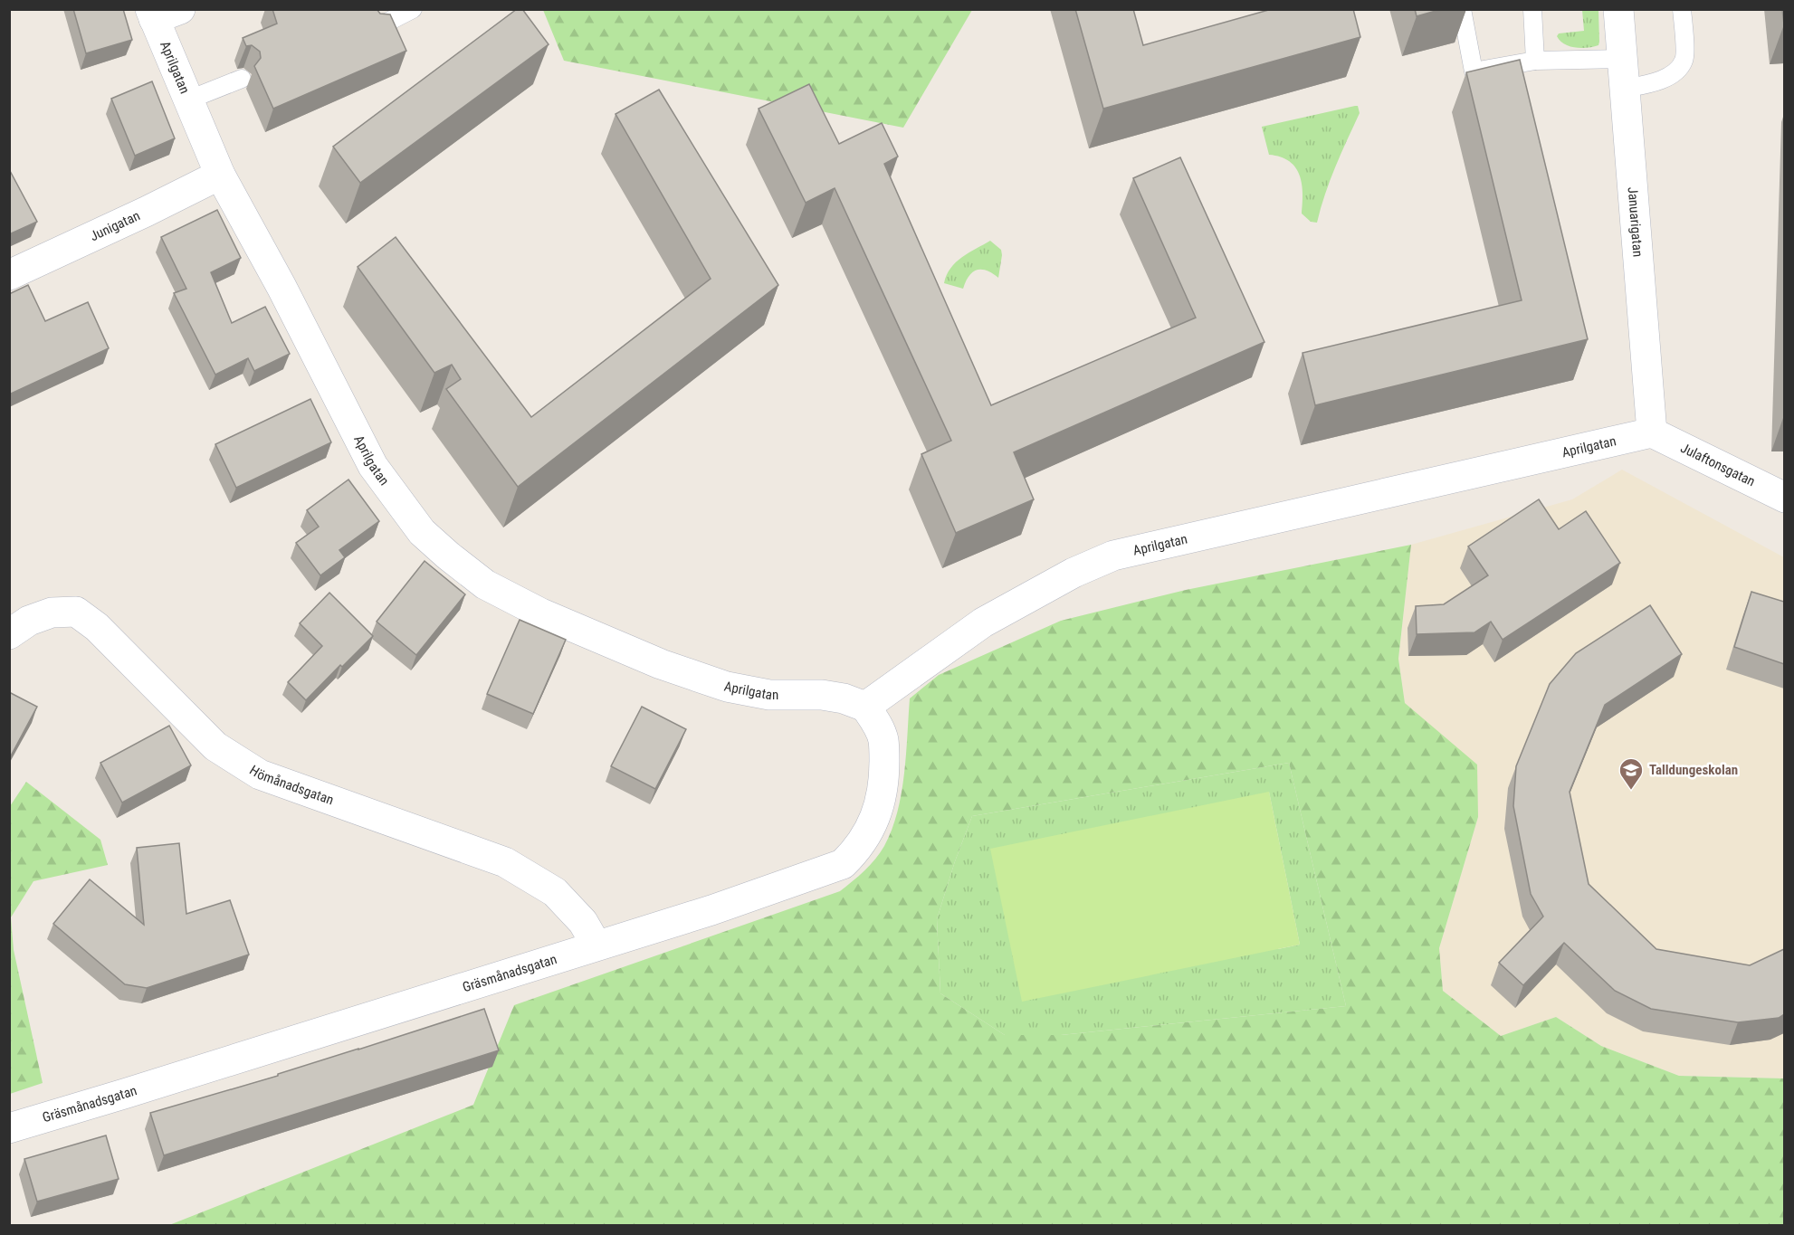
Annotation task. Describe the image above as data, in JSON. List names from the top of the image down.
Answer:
{
  "streets": {
    "street": [
      "Aprilgatan",
      "Januarigatan",
      "Junigatan",
      "Julaftonsgatan",
      "Hömånadsgatan",
      "Gräsmånadsgatan"
    ]
  },
  "crossings": [
    ["Aprilgatan", "Januarigatan"],
    ["Aprilgatan", "Junigatan"],
    ["Aprilgatan", "Julaftonsgatan"],
    ["Aprilgatan", "Gräsmånadsgatan"],
    ["Januarigatan", "Julaftonsgatan"],
    ["Hömånadsgatan", "Gräsmånadsgatan"]
  ],
  "places": {
    "school or university": ["Talldungeskolan"]
  }
}
